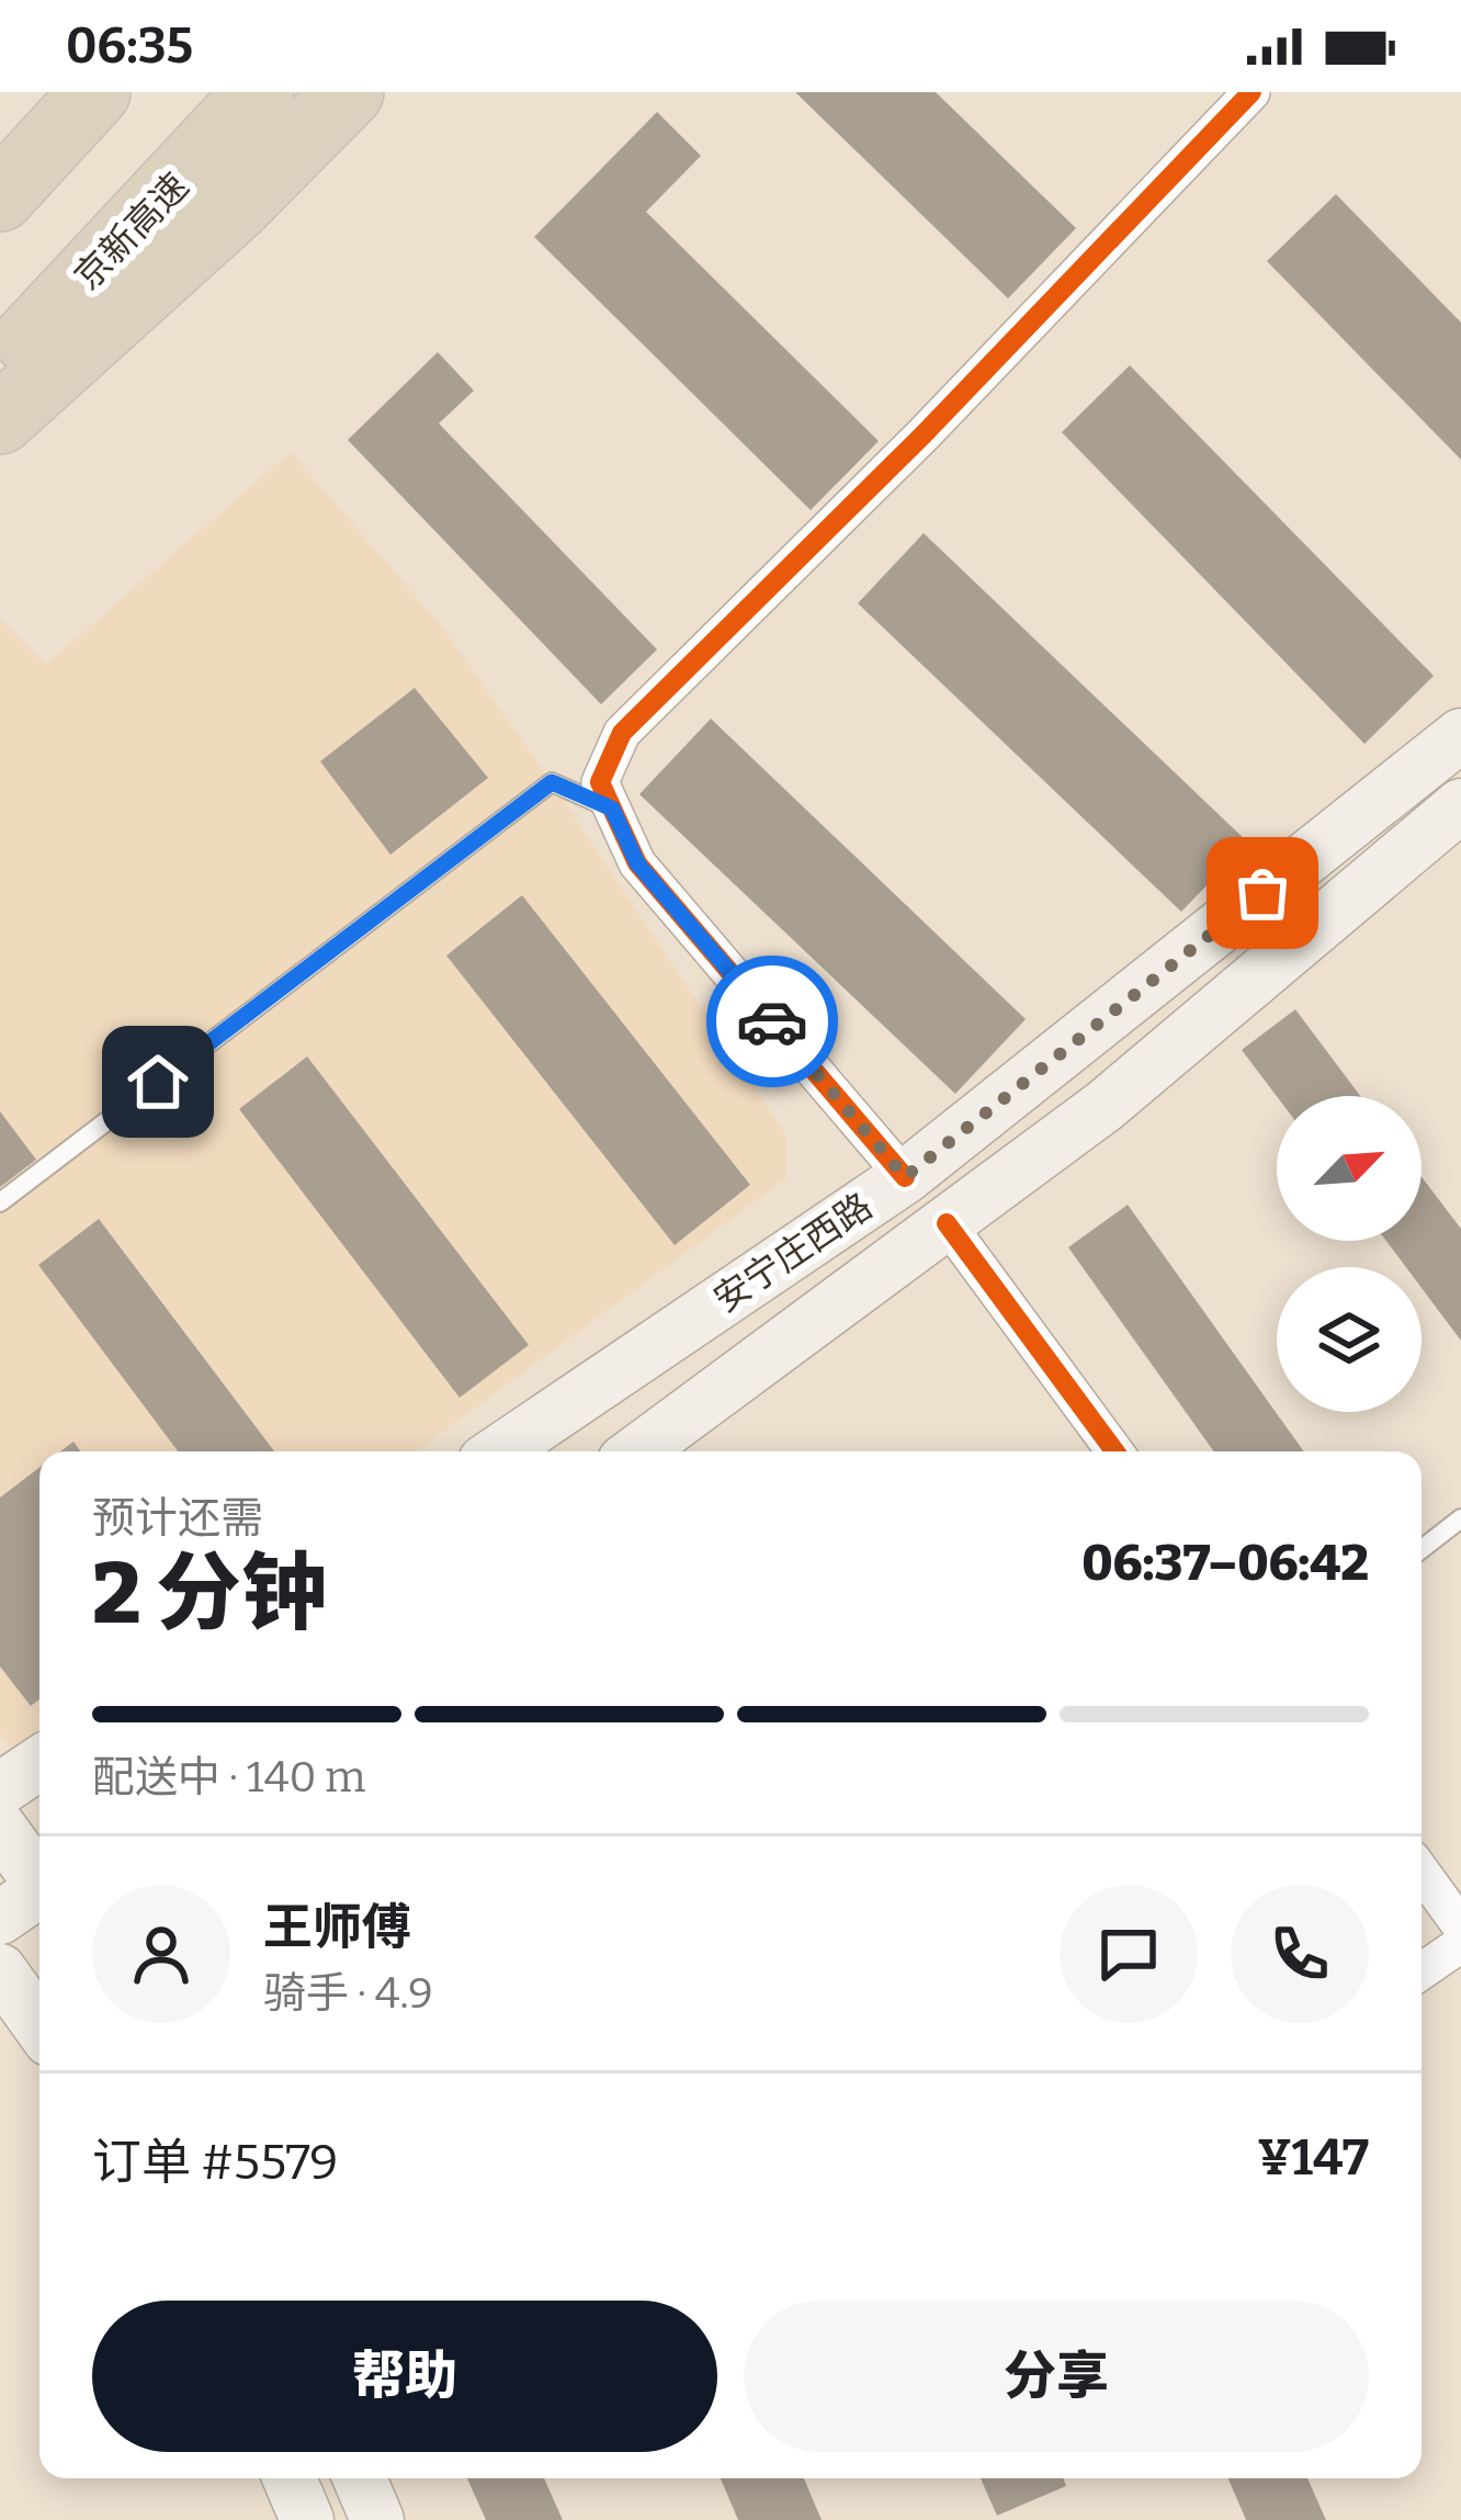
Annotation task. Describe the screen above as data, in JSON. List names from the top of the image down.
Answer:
{
  "streets": {
    "highway": ["京新高速"],
    "main road": ["安宁庄西路"]
  },
  "north": "top right",
  "page": {
    "status": "06:35",
    "heading": ["2 分钟", "预计还需", "06:37–06:42"],
    "panel": [
      "王师傅",
      "骑手 · 4.9",
      "订单 #5579",
      "¥147"
    ],
    "bar": "配送中 · 140 m",
    "buttons": ["帮助", "分享"]
  }
}
